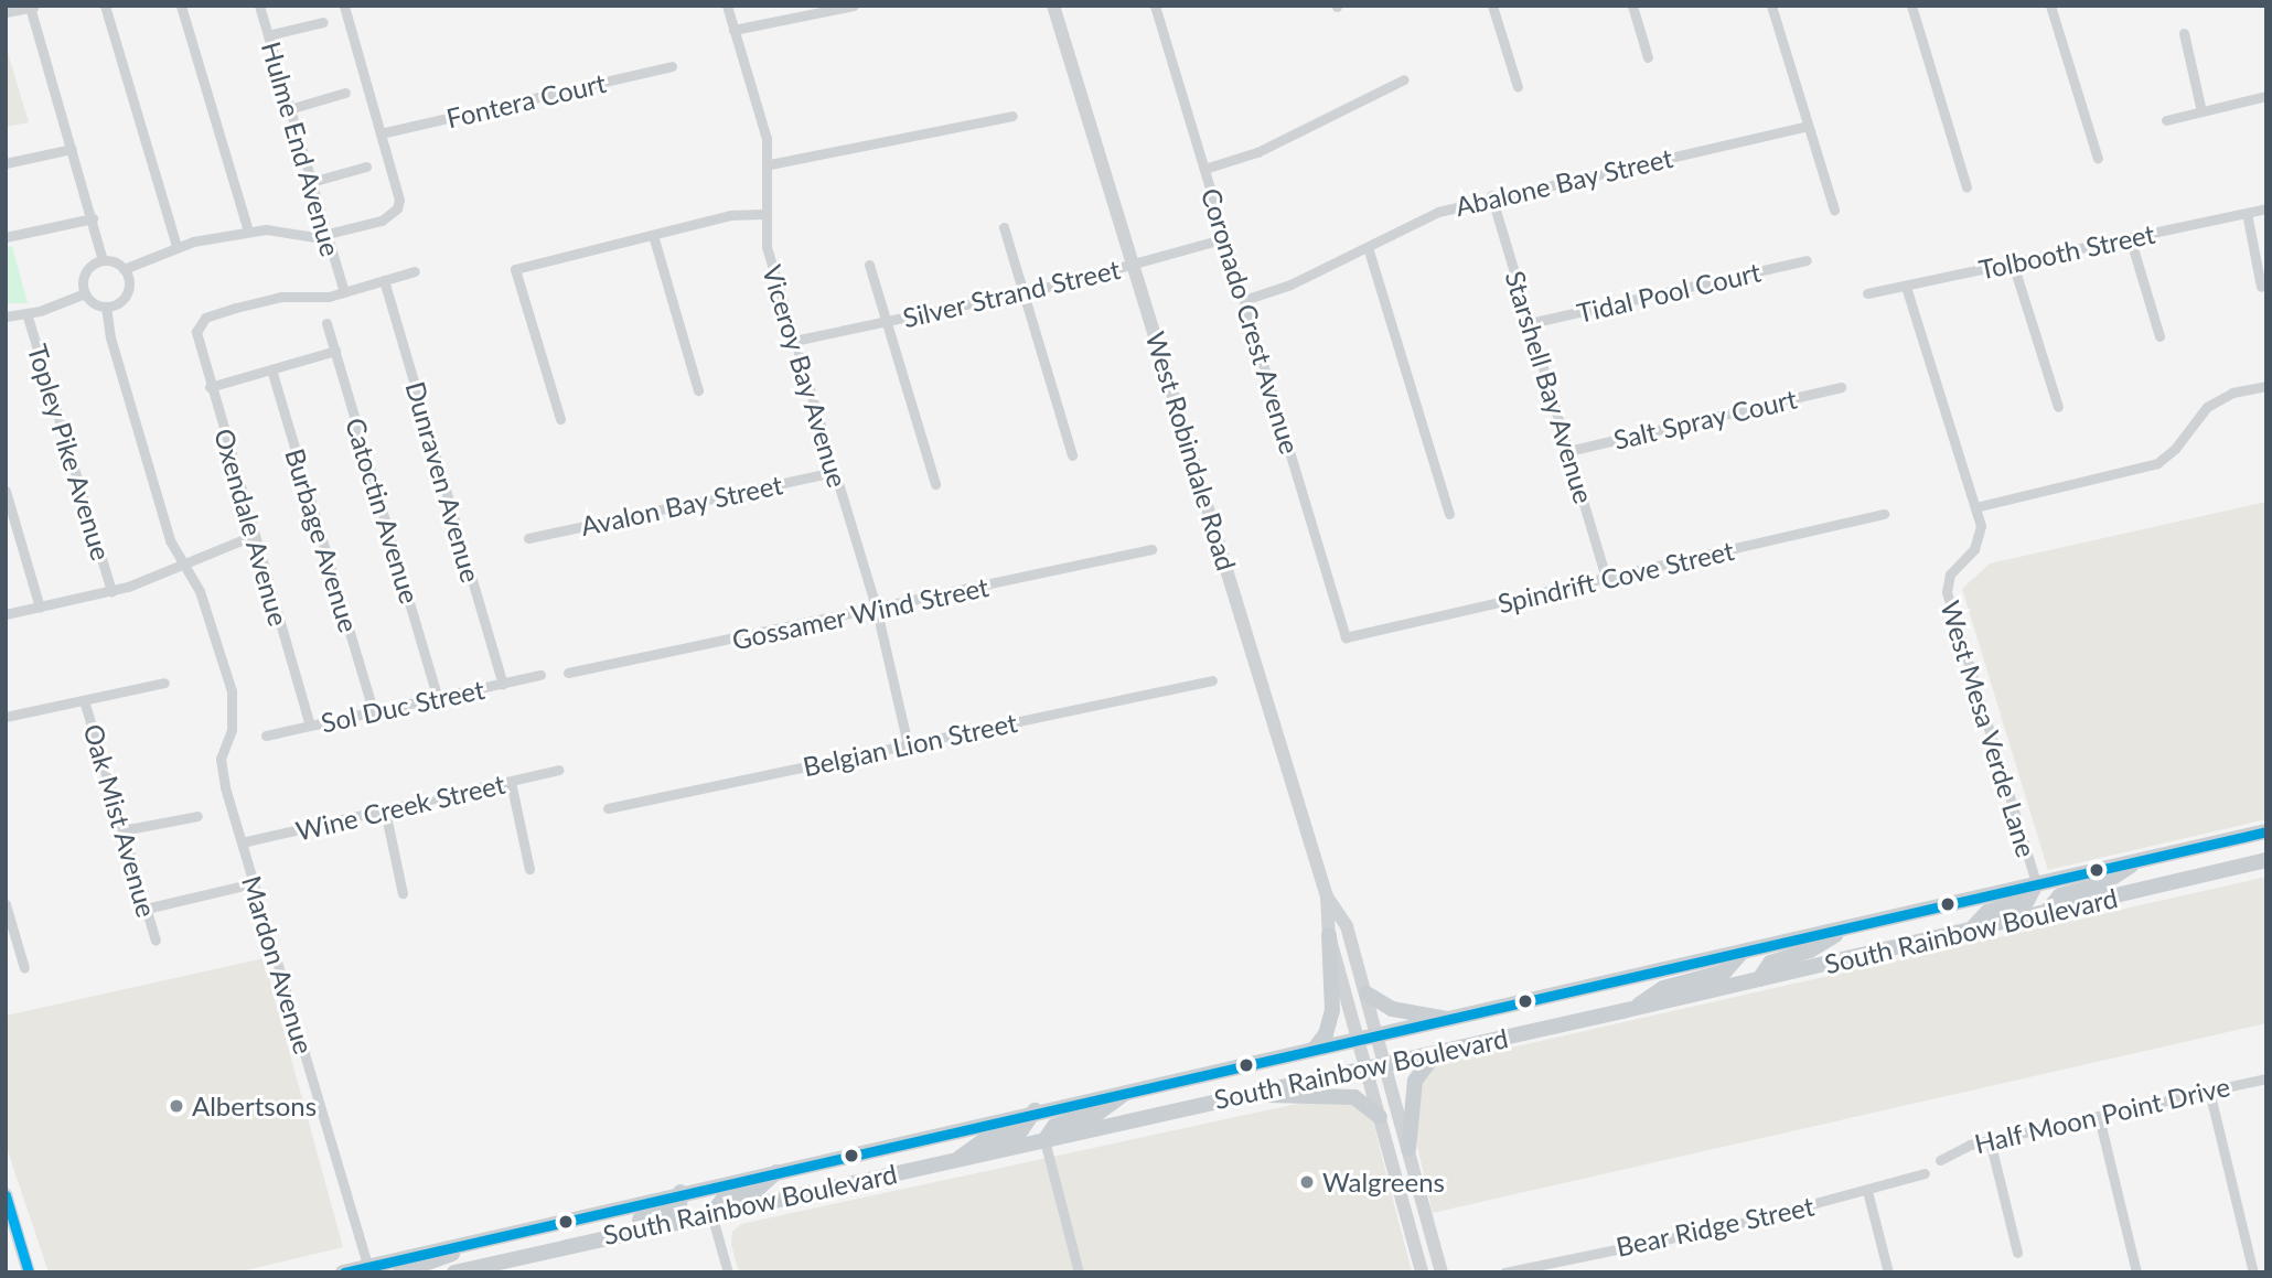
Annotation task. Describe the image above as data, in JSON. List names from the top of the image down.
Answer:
{
  "streets": {
    "main road": ["West Robindale Road", "South Rainbow Boulevard"],
    "street": [
      "Fontera Court",
      "Hulme End Avenue",
      "Abalone Bay Street",
      "Tolbooth Street",
      "Tidal Pool Court",
      "Silver Strand Street",
      "Coronado Crest Avenue",
      "Viceroy Bay Avenue",
      "Starshell Bay Avenue",
      "Salt Spray Court",
      "Topley Pike Avenue",
      "Dunraven Avenue",
      "Avalon Bay Street",
      "Catoctin Avenue",
      "Oxendale Avenue",
      "Burbage Avenue",
      "Spindrift Cove Street",
      "Gossamer Wind Street",
      "Sol Duc Street",
      "West Mesa Verde Lane",
      "Belgian Lion Street",
      "Wine Creek Street",
      "Oak Mist Avenue",
      "Mardon Avenue",
      "Half Moon Point Drive",
      "Bear Ridge Street"
    ]
  },
  "crossings": [
    ["Hulme End Avenue", "Oxendale Avenue"],
    ["Abalone Bay Street", "Coronado Crest Avenue"],
    ["Abalone Bay Street", "Starshell Bay Avenue"],
    ["Tidal Pool Court", "Starshell Bay Avenue"],
    ["Silver Strand Street", "Coronado Crest Avenue"],
    ["Silver Strand Street", "Viceroy Bay Avenue"],
    ["Silver Strand Street", "West Robindale Road"],
    ["Coronado Crest Avenue", "Spindrift Cove Street"],
    ["Viceroy Bay Avenue", "Avalon Bay Street"],
    ["Viceroy Bay Avenue", "Gossamer Wind Street"],
    ["Viceroy Bay Avenue", "Belgian Lion Street"],
    ["Starshell Bay Avenue", "Salt Spray Court"],
    ["Starshell Bay Avenue", "Spindrift Cove Street"],
    ["West Robindale Road", "South Rainbow Boulevard"],
    ["Dunraven Avenue", "Sol Duc Street"],
    ["Catoctin Avenue", "Sol Duc Street"],
    ["Oxendale Avenue", "Sol Duc Street"],
    ["Burbage Avenue", "Sol Duc Street"],
    ["West Mesa Verde Lane", "South Rainbow Boulevard"],
    ["Wine Creek Street", "Mardon Avenue"],
    ["South Rainbow Boulevard", "Mardon Avenue"]
  ],
  "places": ["Albertsons", "Walgreens"]
}
